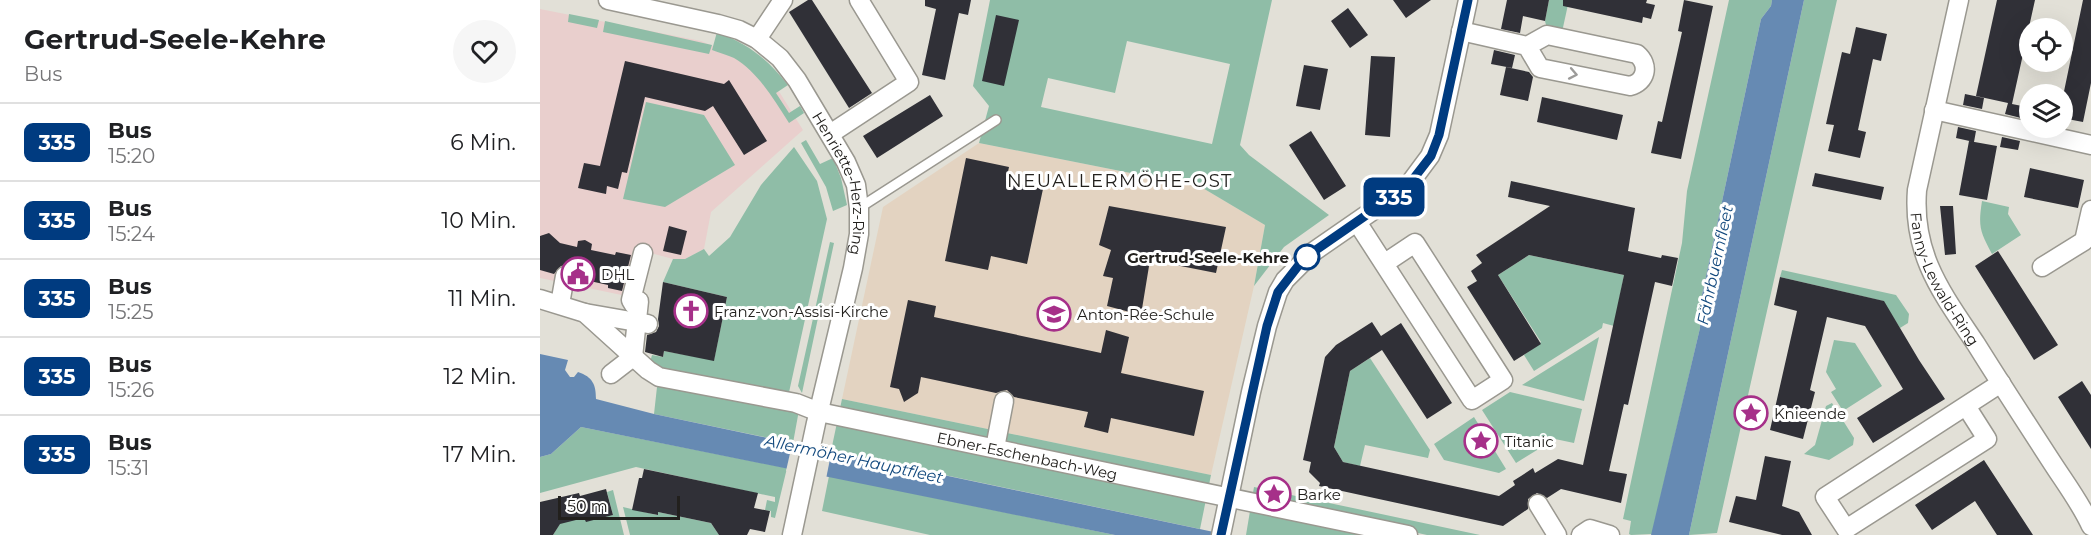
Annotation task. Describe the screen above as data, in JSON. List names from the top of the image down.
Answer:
{
  "streets": {
    "street": ["Henriette-Herz-Ring", "Fanny-Lewald-Ring", "Ebner-Eschenbach-Weg"]
  },
  "crossings": [
    ["Henriette-Herz-Ring", "Ebner-Eschenbach-Weg"]
  ],
  "districts": ["NEUALLERMÖHE-OST"],
  "water": ["Fährbuernfleet", "Allermöher Hauptfleet"],
  "places": {
    "other": ["Gertrud-Seele-Kehre"],
    "public building": ["DHL"],
    "church": ["Franz-von-Assisi-Kirche"],
    "school or university": ["Anton-Rée-Schule"],
    "place": ["Knieende", "Titanic", "Barke"]
  },
  "lines": ["bus line 335"],
  "scale_bar": "50 m",
  "page": {
    "heading": ["Gertrud-Seele-Kehre", "Bus"],
    "on_map": "335",
    "list": [
      {
        "mark": "335",
        "name": "Bus",
        "note": "15:20",
        "value": "6 Min."
      },
      {
        "mark": "335",
        "name": "Bus",
        "note": "15:24",
        "value": "10 Min."
      },
      {
        "mark": "335",
        "name": "Bus",
        "note": "15:25",
        "value": "11 Min."
      },
      {
        "mark": "335",
        "name": "Bus",
        "note": "15:26",
        "value": "12 Min."
      },
      {
        "mark": "335",
        "name": "Bus",
        "note": "15:31",
        "value": "17 Min."
      }
    ],
    "scale": "50 m"
  }
}
